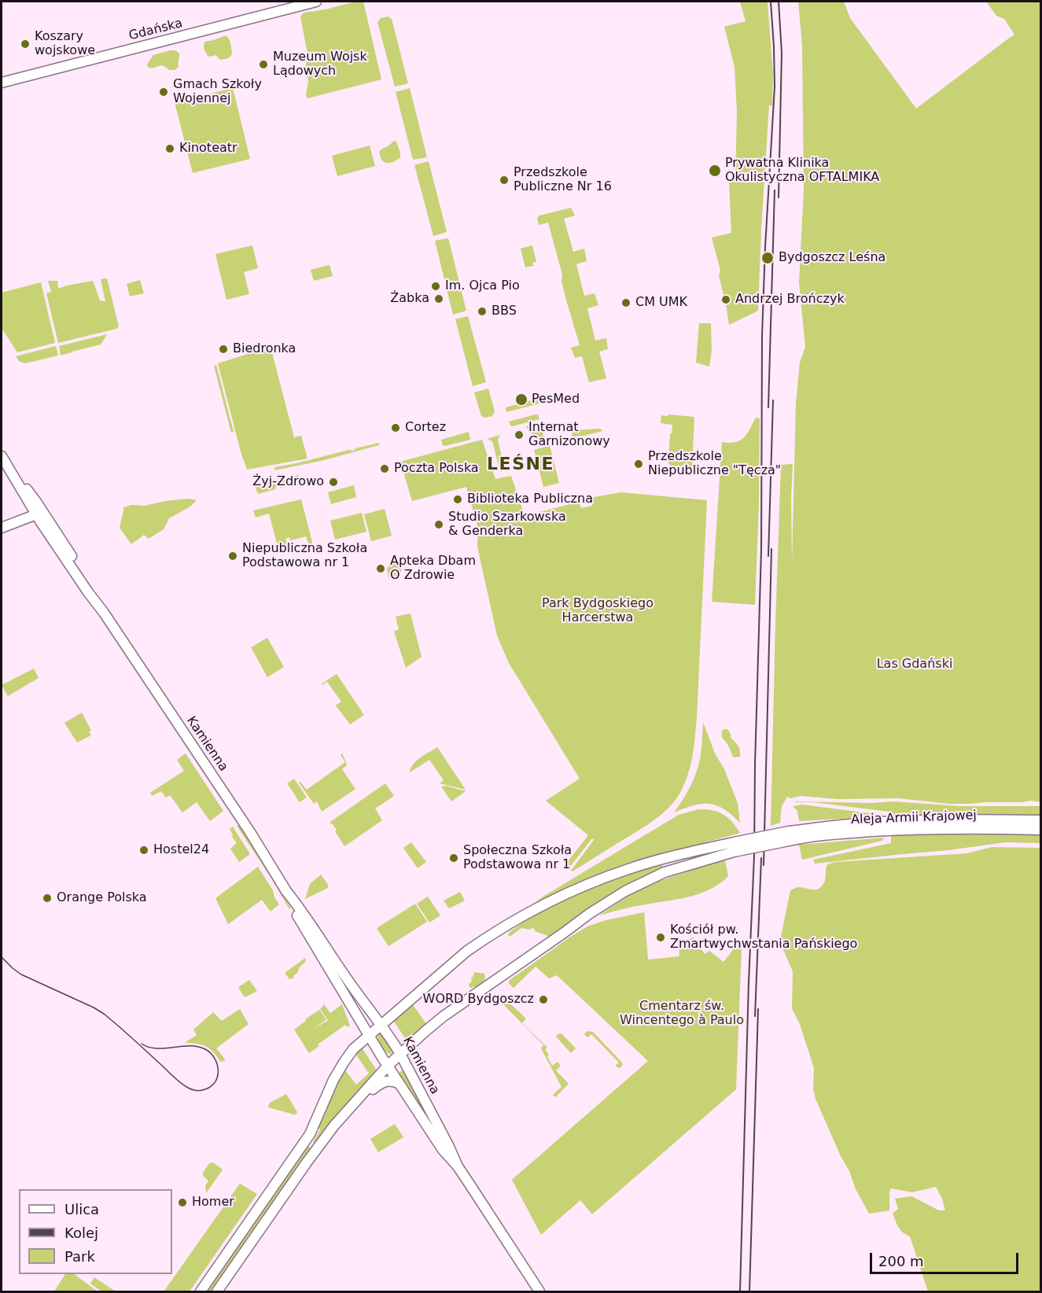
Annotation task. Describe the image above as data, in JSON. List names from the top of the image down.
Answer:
{
  "streets": {
    "main road": ["Gdańska", "Kamienna", "Aleja Armii Krajowej"]
  },
  "districts": ["LEŚNE"],
  "parks": ["Park Bydgoskiego Harcerstwa", "Las Gdański", "Cmentarz św. Wincentego à Paulo"],
  "places": [
    "Koszary wojskowe",
    "Muzeum Wojsk Lądowych",
    "Gmach Szkoły Wojennej",
    "Kinoteatr",
    "Prywatna Klinika Okulistyczna OFTALMIKA",
    "Przedszkole Publiczne Nr 16",
    "Bydgoszcz Leśna",
    "Im. Ojca Pio",
    "Żabka",
    "Andrzej Brończyk",
    "CM UMK",
    "BBS",
    "Biedronka",
    "PesMed",
    "Cortez",
    "Internat Garnizonowy",
    "Przedszkole Niepubliczne \"Tęcza\"",
    "Poczta Polska",
    "Żyj-Zdrowo",
    "Biblioteka Publiczna",
    "Studio Szarkowska & Genderka",
    "Niepubliczna Szkoła Podstawowa nr 1",
    "Apteka Dbam O Zdrowie",
    "Hostel24",
    "Społeczna Szkoła Podstawowa nr 1",
    "Orange Polska",
    "Kościół pw. Zmartwychwstania Pańskiego",
    "WORD Bydgoszcz",
    "Homer"
  ],
  "legend": ["Ulica", "Kolej", "Park"],
  "scale_bar": "200 m"
}
